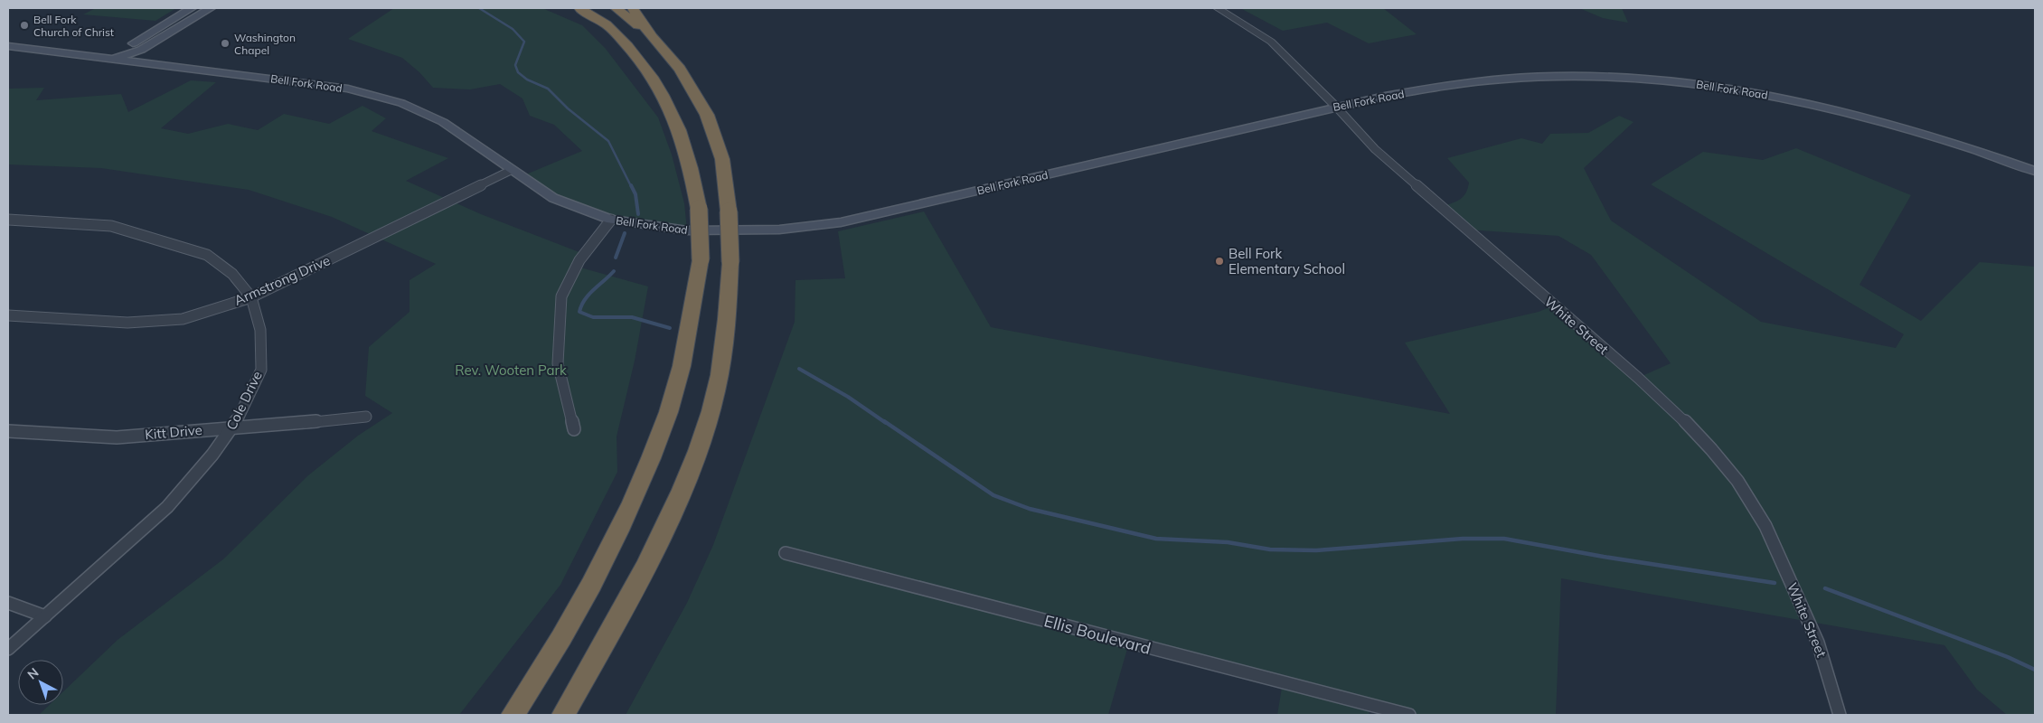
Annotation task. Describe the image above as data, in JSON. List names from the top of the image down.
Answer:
{
  "streets": {
    "main road": ["Bell Fork Road"],
    "street": [
      "Armstrong Drive",
      "White Street",
      "Cole Drive",
      "Kitt Drive",
      "Ellis Boulevard"
    ]
  },
  "crossings": [
    ["Bell Fork Road", "Armstrong Drive"],
    ["Bell Fork Road", "White Street"],
    ["Armstrong Drive", "Cole Drive"],
    ["Cole Drive", "Kitt Drive"]
  ],
  "parks": ["Rev. Wooten Park"],
  "places": ["Bell Fork Church of Christ", "Washington Chapel", "Bell Fork Elementary School"],
  "north": "top left"
}
